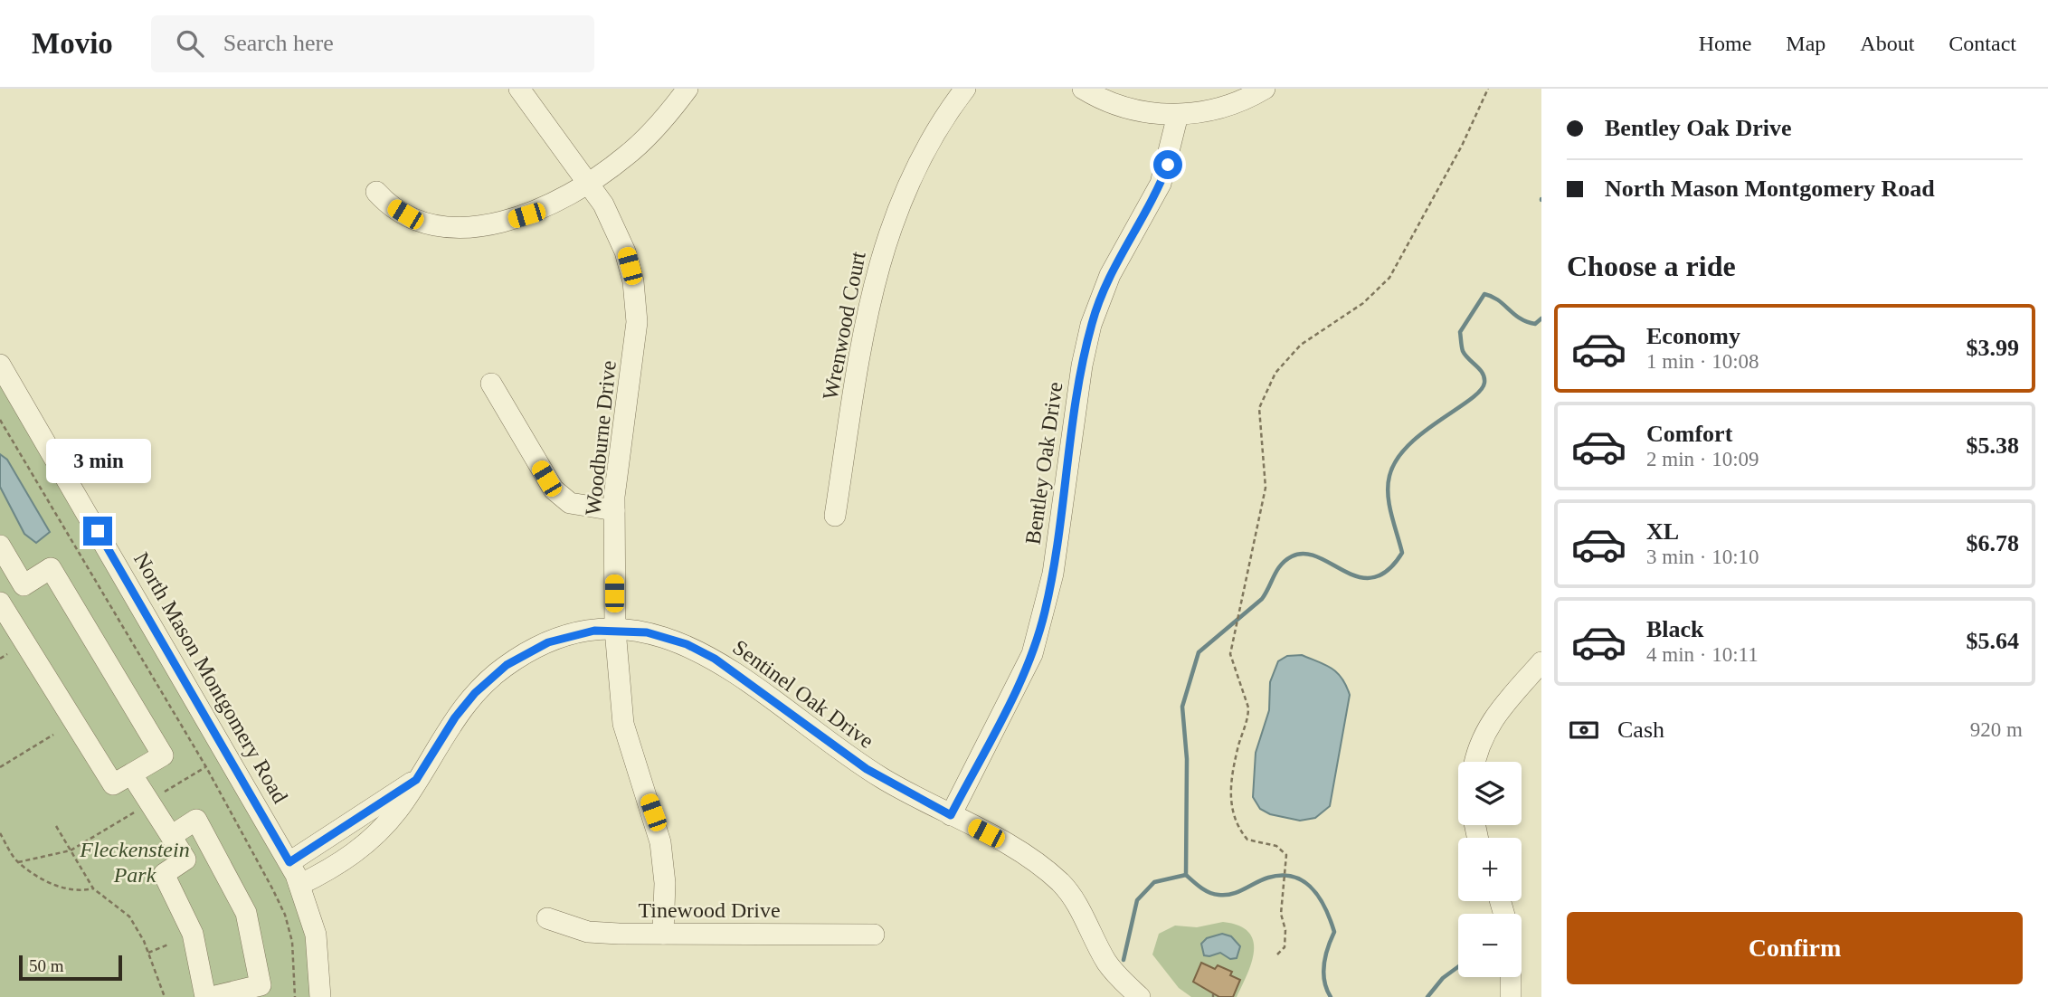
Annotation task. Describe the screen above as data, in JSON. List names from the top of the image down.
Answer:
{
  "streets": {
    "street": [
      "Wrenwood Court",
      "Woodburne Drive",
      "Bentley Oak Drive",
      "North Mason Montgomery Road",
      "Sentinel Oak Drive",
      "Tinewood Drive"
    ]
  },
  "crossings": [
    ["Woodburne Drive", "Sentinel Oak Drive"],
    ["Woodburne Drive", "Tinewood Drive"],
    ["Bentley Oak Drive", "Sentinel Oak Drive"],
    ["North Mason Montgomery Road", "Sentinel Oak Drive"]
  ],
  "parks": ["Fleckenstein Park"],
  "scale_bar": "50 m",
  "page": {
    "header": "Movio",
    "search": "Search here",
    "nav": [
      "Home",
      "Map",
      "About",
      "Contact"
    ],
    "banner": ["Bentley Oak Drive", "North Mason Montgomery Road"],
    "heading": "Choose a ride",
    "list": [
      {
        "name": "Economy",
        "note": "1 min · 10:08",
        "value": "$3.99"
      },
      {
        "name": "Comfort",
        "note": "2 min · 10:09",
        "value": "$5.38"
      },
      {
        "name": "XL",
        "note": "3 min · 10:10",
        "value": "$6.78"
      },
      {
        "name": "Black",
        "note": "4 min · 10:11",
        "value": "$5.64"
      }
    ],
    "bubble": "3 min",
    "pay": ["Cash", "920 m"],
    "map_buttons": ["+", "−"],
    "buttons": "Confirm",
    "scale": "50 m"
  }
}
